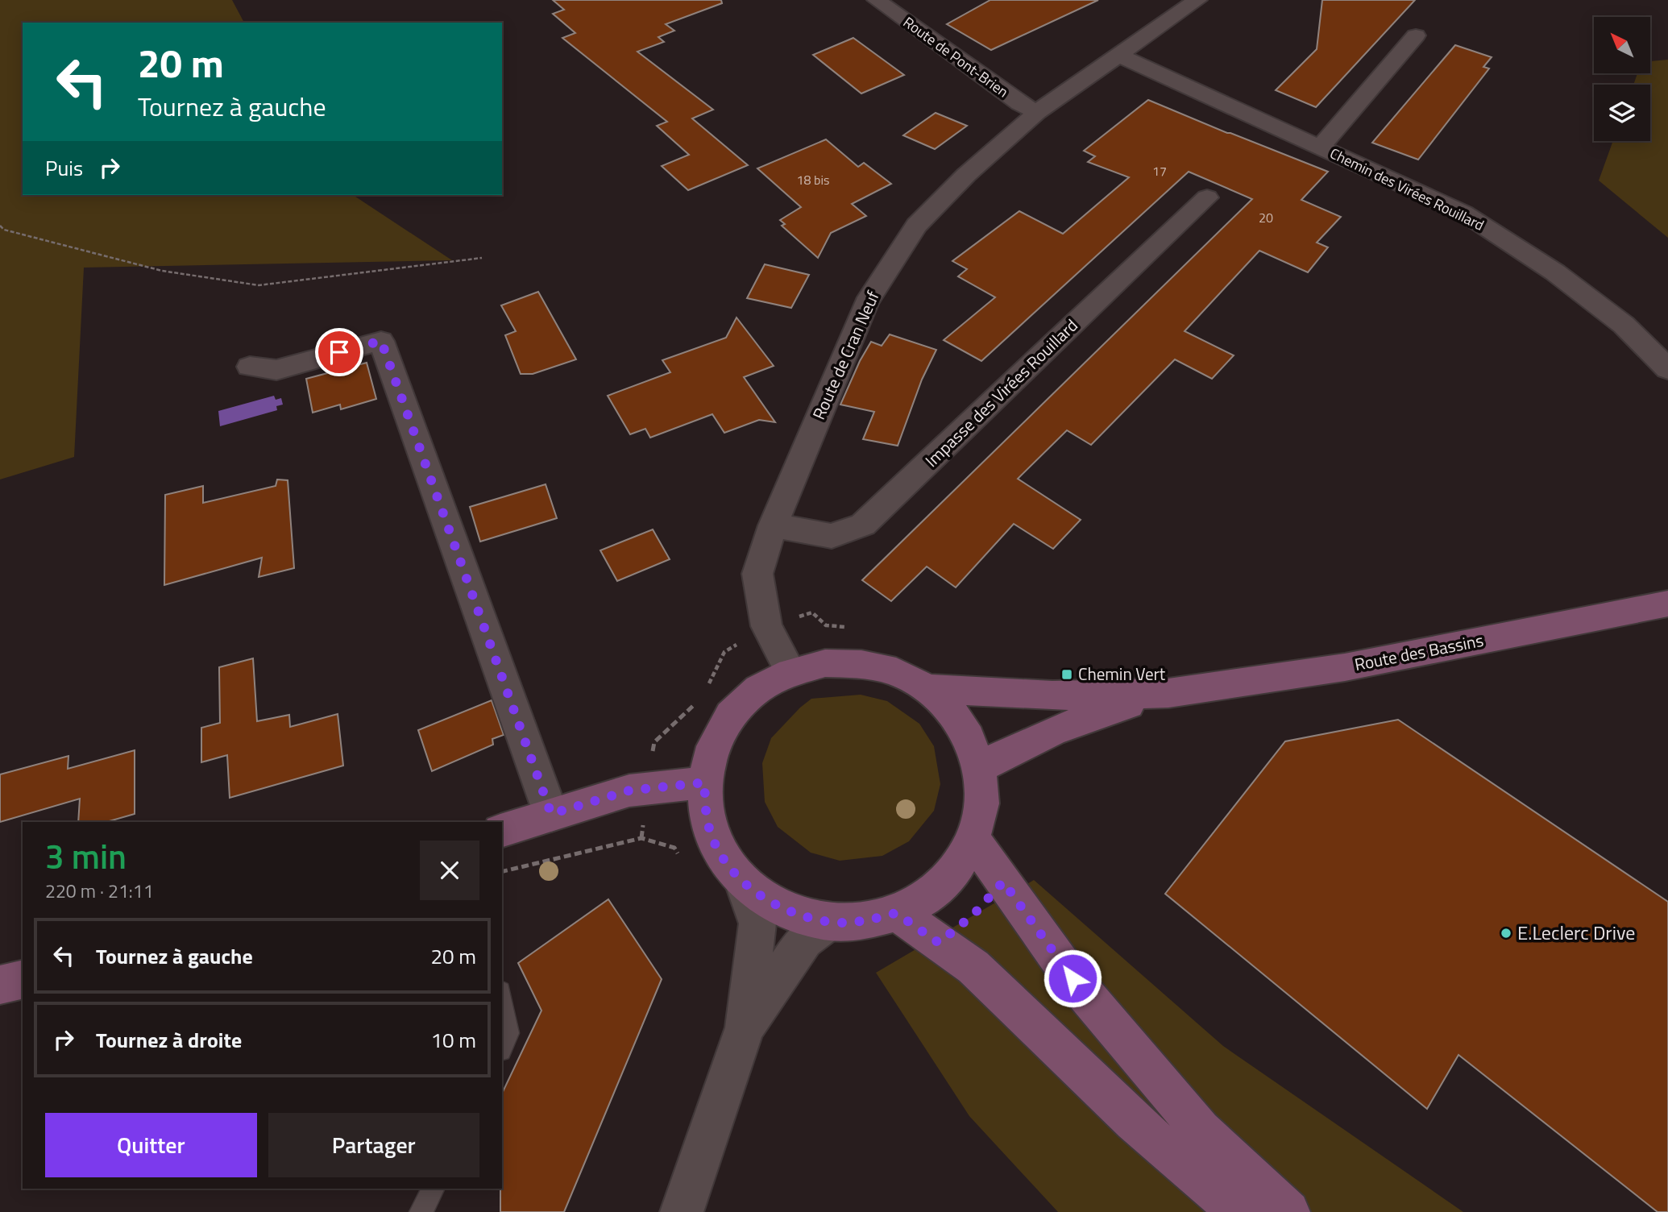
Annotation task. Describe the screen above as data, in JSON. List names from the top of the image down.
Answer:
{
  "streets": {
    "main road": ["Route des Bassins"],
    "street": [
      "Route de Pont-Brien",
      "Chemin des Virées Rouillard",
      "Route de Cran Neuf",
      "Impasse des Virées Rouillard"
    ]
  },
  "crossings": [
    ["Route de Pont-Brien", "Route de Cran Neuf"],
    ["Chemin des Virées Rouillard", "Route de Cran Neuf"],
    ["Route de Cran Neuf", "Impasse des Virées Rouillard"]
  ],
  "places": {
    "transit": ["Chemin Vert"],
    "other": ["E.Leclerc Drive"]
  },
  "house_numbers": ["17", "18 bis", "20"],
  "north": "top left",
  "page": {
    "turn": ["20 m", "Tournez à gauche"],
    "then": "Puis",
    "heading": ["3 min", "220 m · 21:11"],
    "list": [
      {
        "name": "Tournez à gauche",
        "value": "20 m"
      },
      {
        "name": "Tournez à droite",
        "value": "10 m"
      }
    ],
    "buttons": ["Quitter", "Partager"]
  }
}
